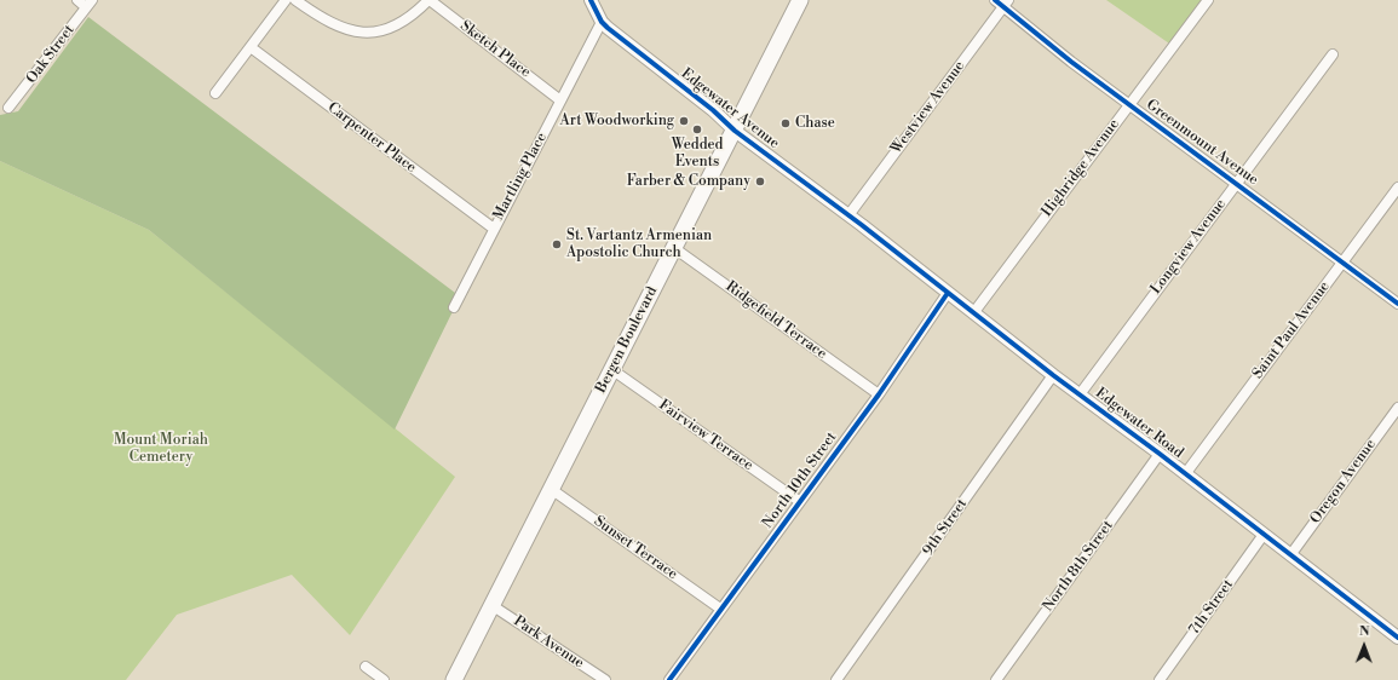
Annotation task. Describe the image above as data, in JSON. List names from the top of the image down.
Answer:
{
  "streets": {
    "main road": ["Bergen Boulevard"],
    "street": [
      "Sketch Place",
      "Oak Street",
      "Westview Avenue",
      "Edgewater Avenue",
      "Carpenter Place",
      "Greenmount Avenue",
      "Highridge Avenue",
      "Martling Place",
      "Longview Avenue",
      "Ridgefield Terrace",
      "Saint Paul Avenue",
      "Edgewater Road",
      "Fairview Terrace",
      "North 10th Street",
      "Oregon Avenue",
      "9th Street",
      "Sunset Terrace",
      "North 8th Street",
      "7th Street",
      "Park Avenue"
    ]
  },
  "crossings": [
    ["Sketch Place", "Martling Place"],
    ["Westview Avenue", "Edgewater Avenue"],
    ["Westview Avenue", "Greenmount Avenue"],
    ["Edgewater Avenue", "Martling Place"],
    ["Edgewater Avenue", "Bergen Boulevard"],
    ["Edgewater Avenue", "Edgewater Road"],
    ["Carpenter Place", "Martling Place"],
    ["Greenmount Avenue", "Highridge Avenue"],
    ["Greenmount Avenue", "Longview Avenue"],
    ["Greenmount Avenue", "Saint Paul Avenue"],
    ["Highridge Avenue", "Edgewater Road"],
    ["Longview Avenue", "Edgewater Road"],
    ["Ridgefield Terrace", "Bergen Boulevard"],
    ["Ridgefield Terrace", "North 10th Street"],
    ["Saint Paul Avenue", "Edgewater Road"],
    ["Bergen Boulevard", "Fairview Terrace"],
    ["Bergen Boulevard", "Sunset Terrace"],
    ["Bergen Boulevard", "Park Avenue"],
    ["Edgewater Road", "North 10th Street"],
    ["Edgewater Road", "Oregon Avenue"],
    ["Edgewater Road", "9th Street"],
    ["Edgewater Road", "North 8th Street"],
    ["Edgewater Road", "7th Street"],
    ["Fairview Terrace", "North 10th Street"],
    ["North 10th Street", "Sunset Terrace"]
  ],
  "parks": ["Mount Moriah Cemetery"],
  "places": [
    "Art Woodworking",
    "Chase",
    "Wedded Events",
    "Farber & Company",
    "St. Vartantz Armenian Apostolic Church"
  ],
  "north": "top"
}
